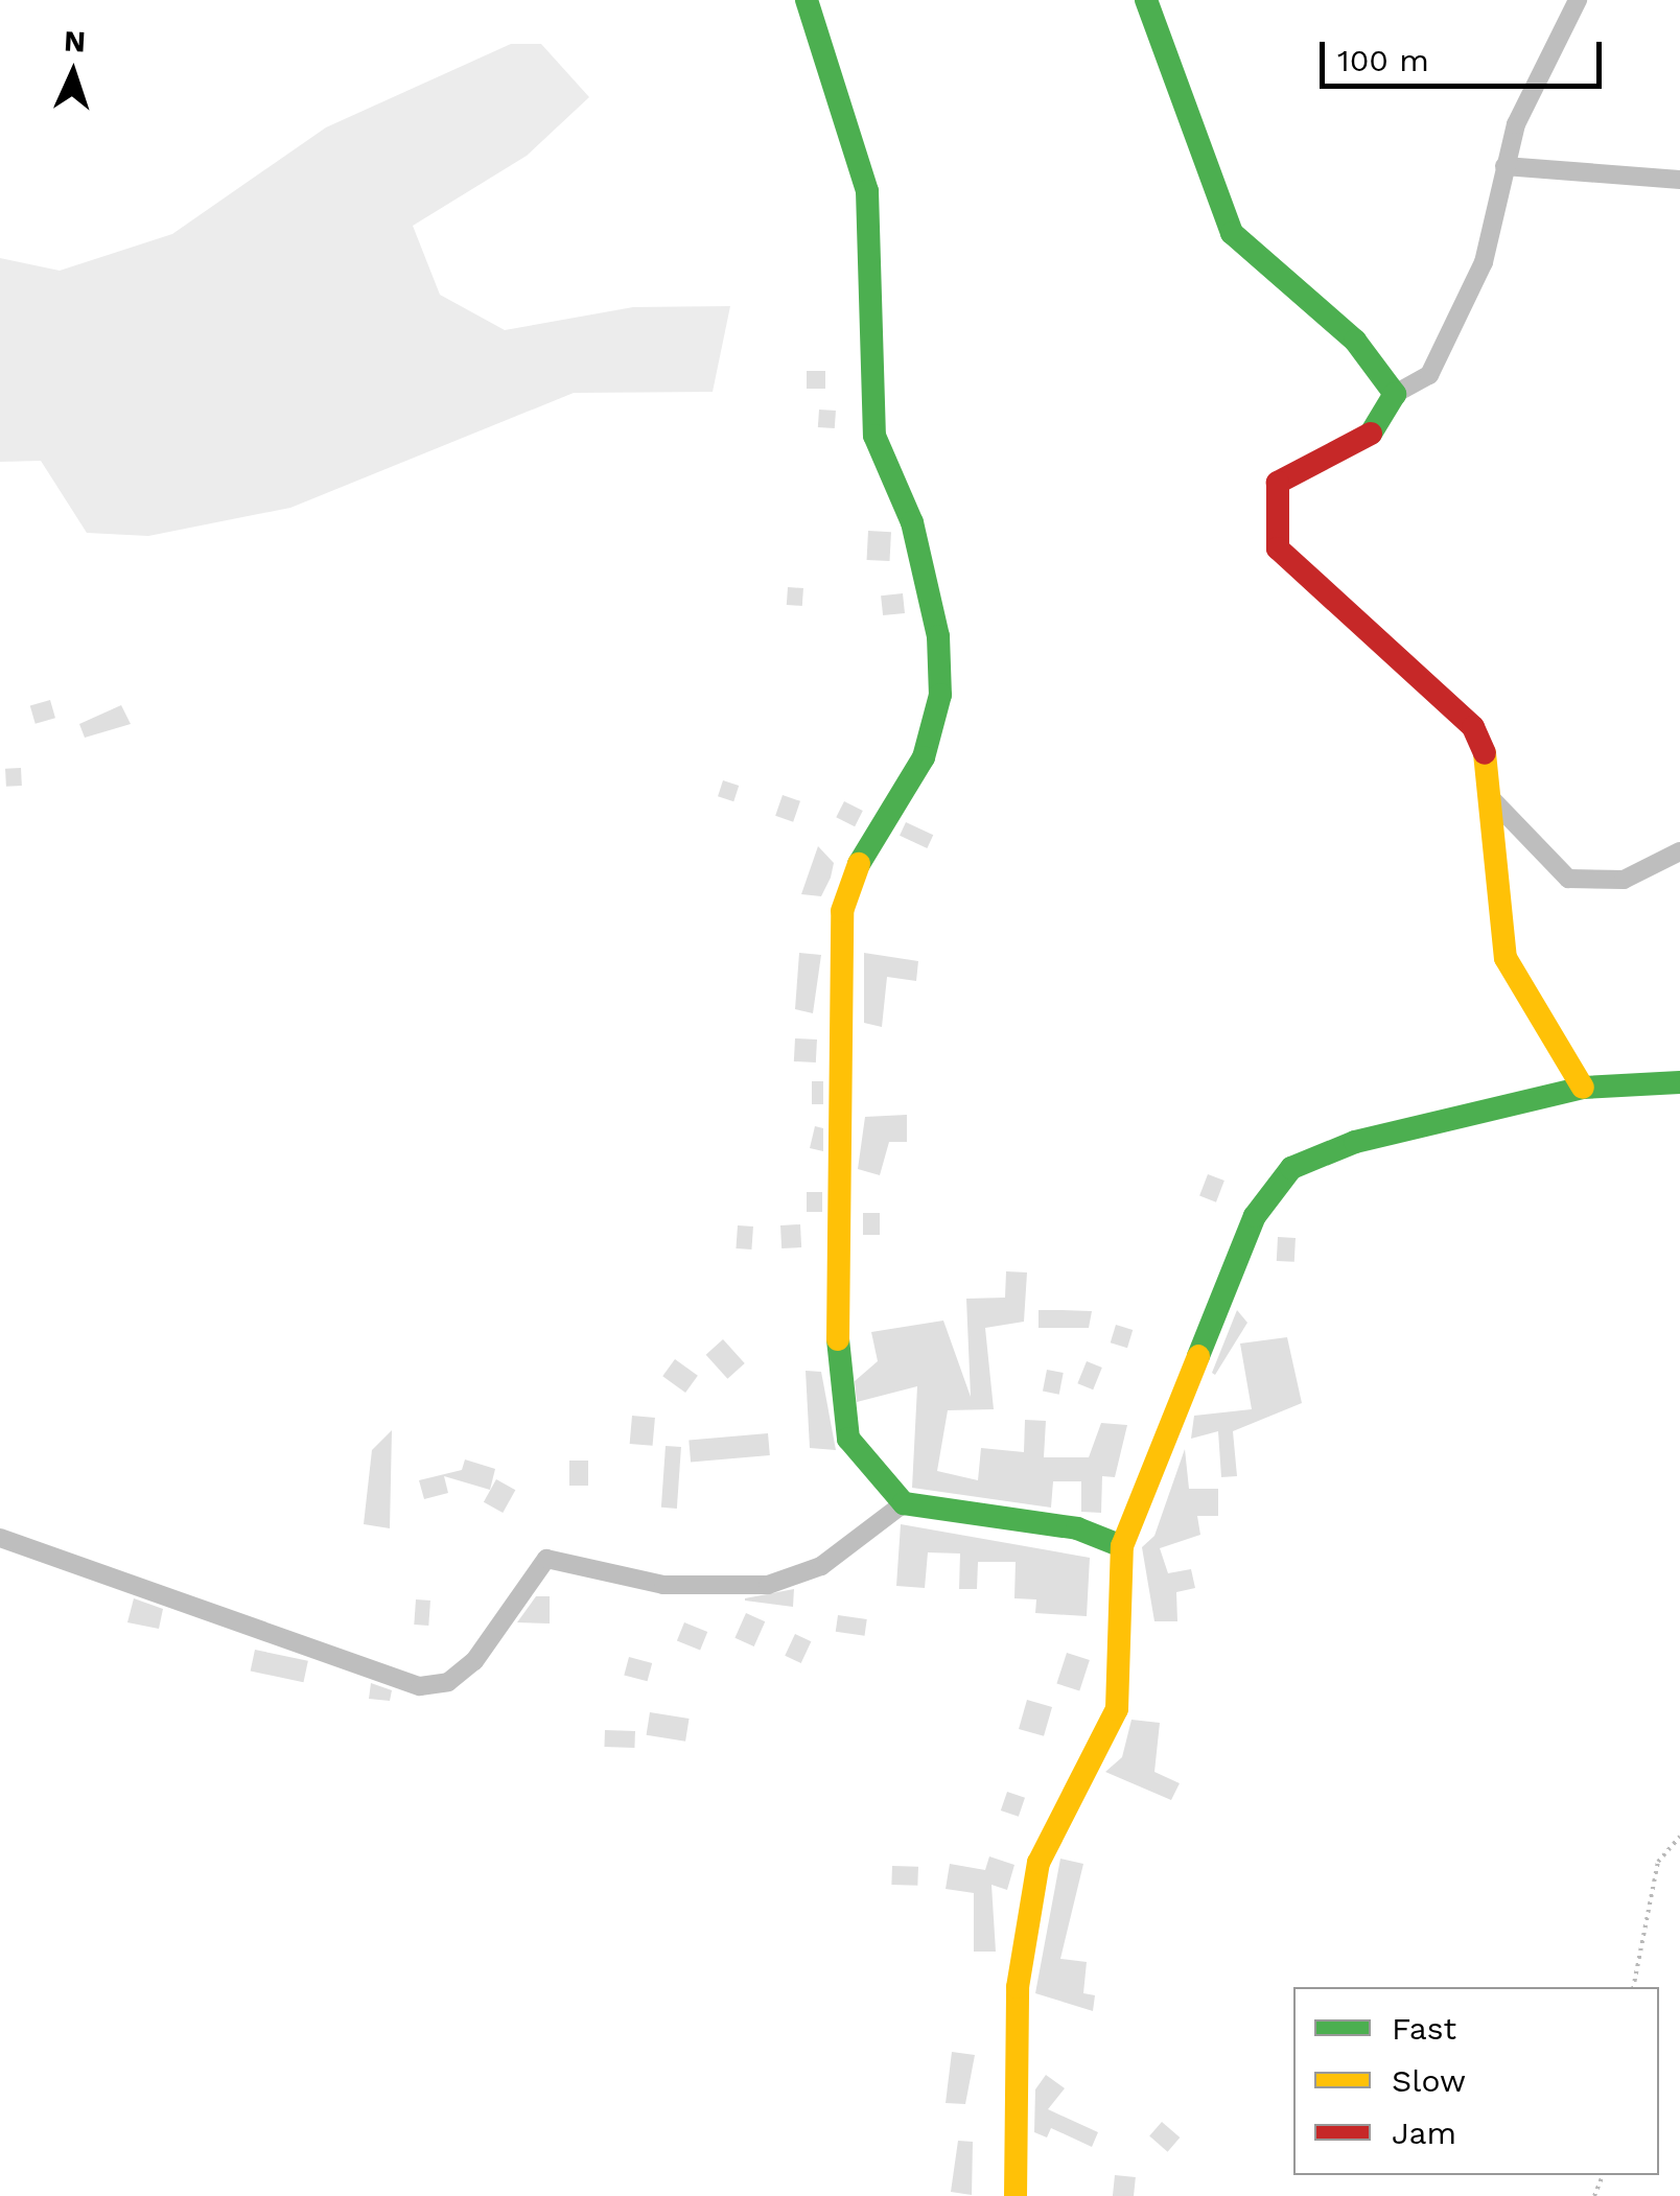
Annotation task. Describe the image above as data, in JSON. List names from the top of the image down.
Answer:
{
  "legend": ["Fast", "Slow", "Jam"],
  "scale_bar": "100 m",
  "north": "top"
}
